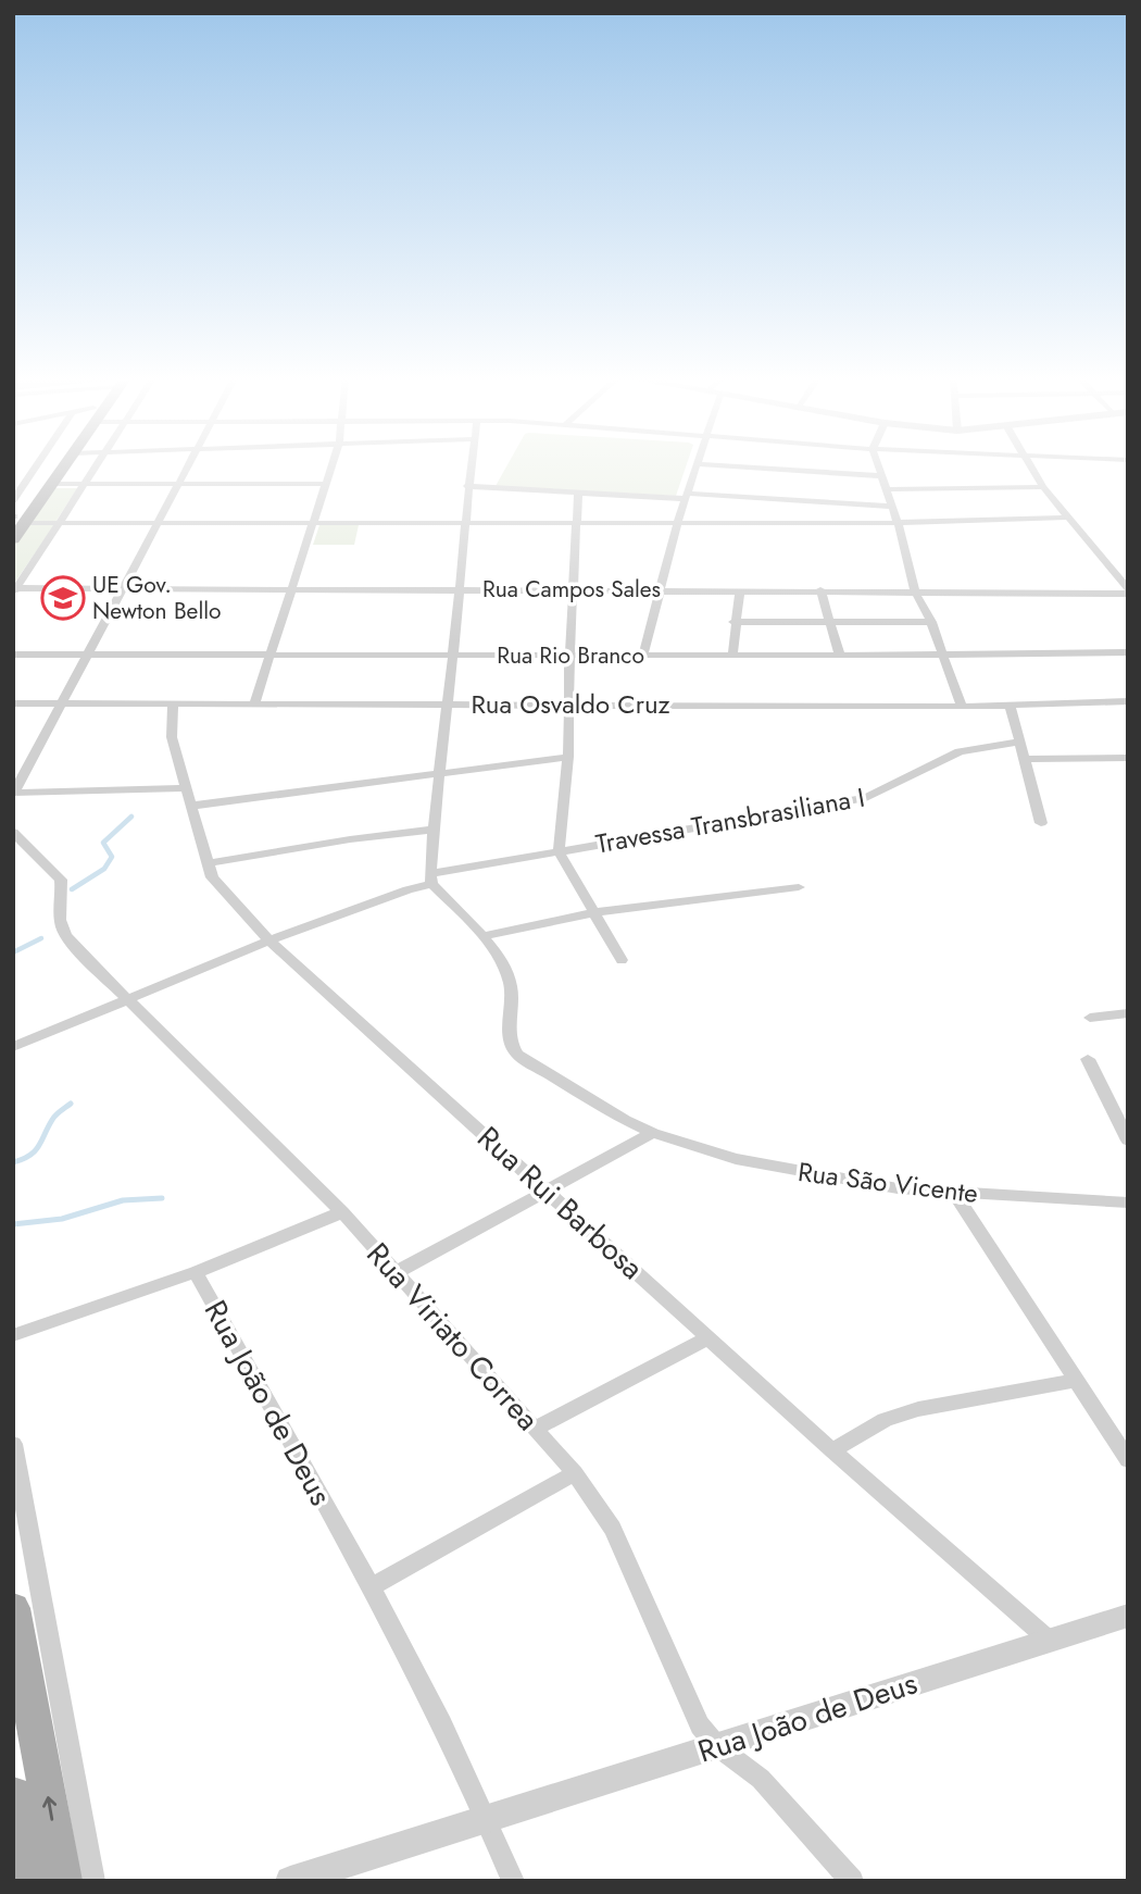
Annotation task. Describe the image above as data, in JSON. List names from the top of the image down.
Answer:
{
  "streets": {
    "street": [
      "Rua Campos Sales",
      "Rua Rio Branco",
      "Rua Osvaldo Cruz",
      "Travessa Transbrasiliana I",
      "Rua São Vicente",
      "Rua Rui Barbosa",
      "Rua Viriato Correa",
      "Rua João de Deus"
    ]
  },
  "crossings": [
    ["Rua Osvaldo Cruz", "Rua Rui Barbosa"],
    ["Travessa Transbrasiliana I", "Rua São Vicente"],
    ["Travessa Transbrasiliana I", "Rua Rui Barbosa"],
    ["Travessa Transbrasiliana I", "Rua Viriato Correa"],
    ["Rua Rui Barbosa", "Rua João de Deus"],
    ["Rua Viriato Correa", "Rua João de Deus"]
  ],
  "places": {
    "school or university": ["UE Gov. Newton Bello"]
  }
}
